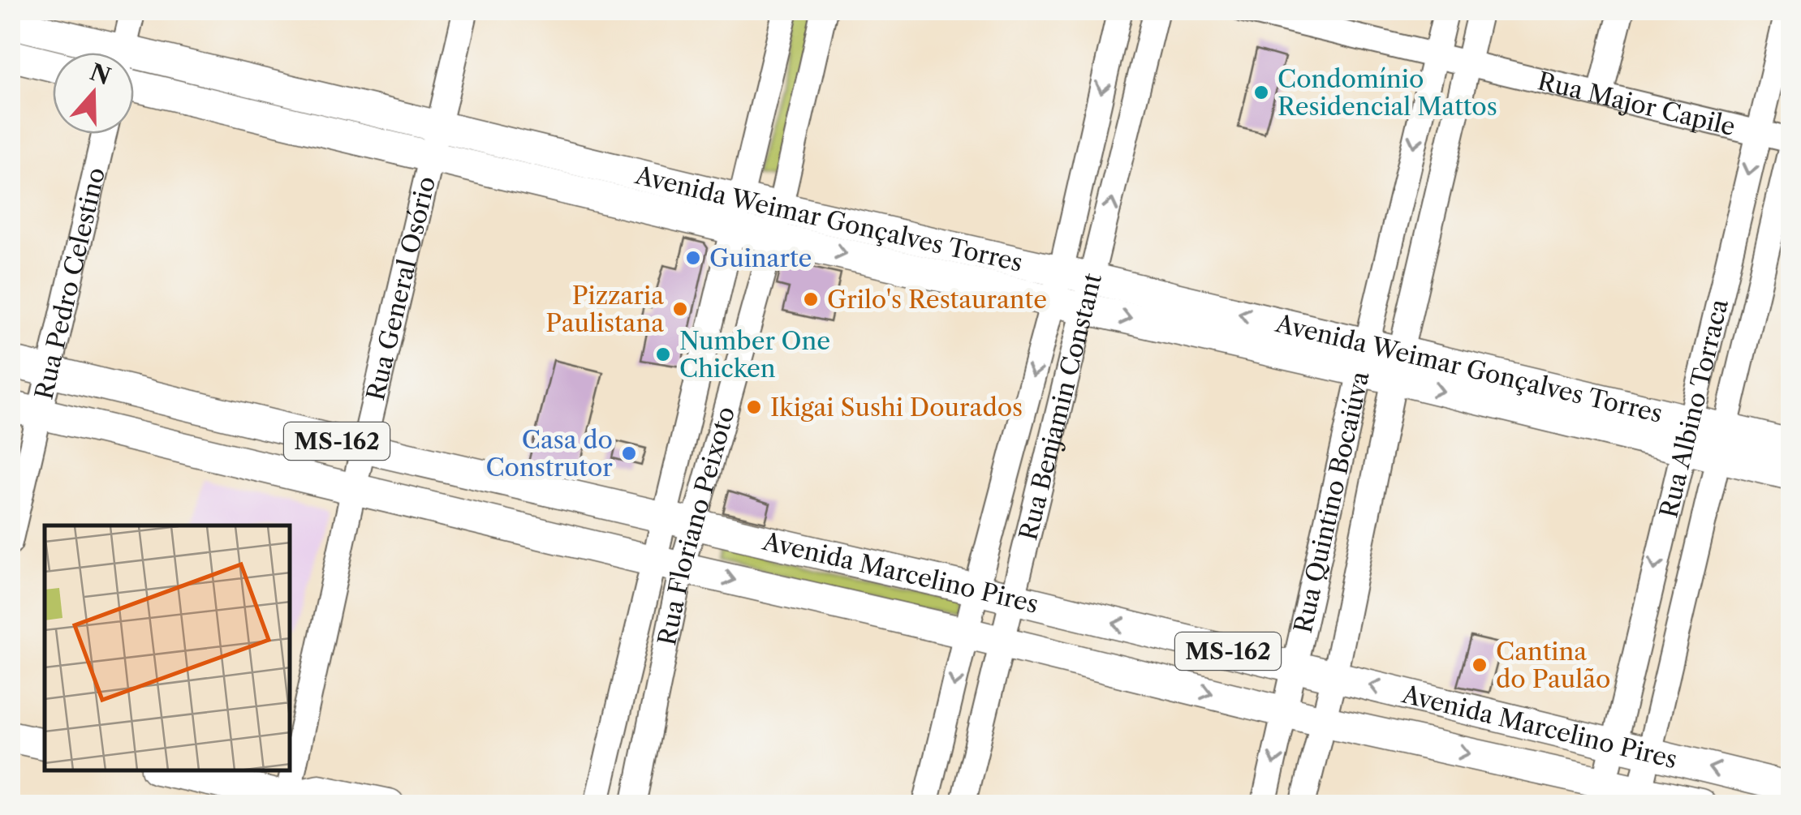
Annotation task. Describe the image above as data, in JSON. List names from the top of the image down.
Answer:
{
  "streets": {
    "main road": ["Avenida Weimar Gonçalves Torres", "MS-162", "Avenida Marcelino Pires"],
    "street": [
      "Rua Major Capile",
      "Rua Pedro Celestino",
      "Rua General Osório",
      "Rua Albino Torraca",
      "Rua Benjamin Constant",
      "Rua Quintino Bocaiúva",
      "Rua Floriano Peixoto"
    ]
  },
  "crossings": [
    ["Rua Major Capile", "Rua Albino Torraca"],
    ["Rua Major Capile", "Rua Quintino Bocaiúva"],
    ["Avenida Weimar Gonçalves Torres", "Rua General Osório"],
    ["Avenida Weimar Gonçalves Torres", "Rua Albino Torraca"],
    ["Avenida Weimar Gonçalves Torres", "Rua Benjamin Constant"],
    ["Avenida Weimar Gonçalves Torres", "Rua Quintino Bocaiúva"],
    ["Avenida Weimar Gonçalves Torres", "Rua Floriano Peixoto"],
    ["Rua Pedro Celestino", "Avenida Marcelino Pires"],
    ["Rua General Osório", "Avenida Marcelino Pires"],
    ["Rua Albino Torraca", "Avenida Marcelino Pires"],
    ["Rua Benjamin Constant", "Avenida Marcelino Pires"],
    ["Rua Quintino Bocaiúva", "Avenida Marcelino Pires"],
    ["Rua Floriano Peixoto", "Avenida Marcelino Pires"]
  ],
  "places": [
    "Condomínio Residencial Mattos",
    "Guinarte",
    "Grilo's Restaurante",
    "Pizzaria Paulistana",
    "Number One Chicken",
    "Ikigai Sushi Dourados",
    "Casa do Construtor",
    "Cantina do Paulão"
  ],
  "north": "top"
}
